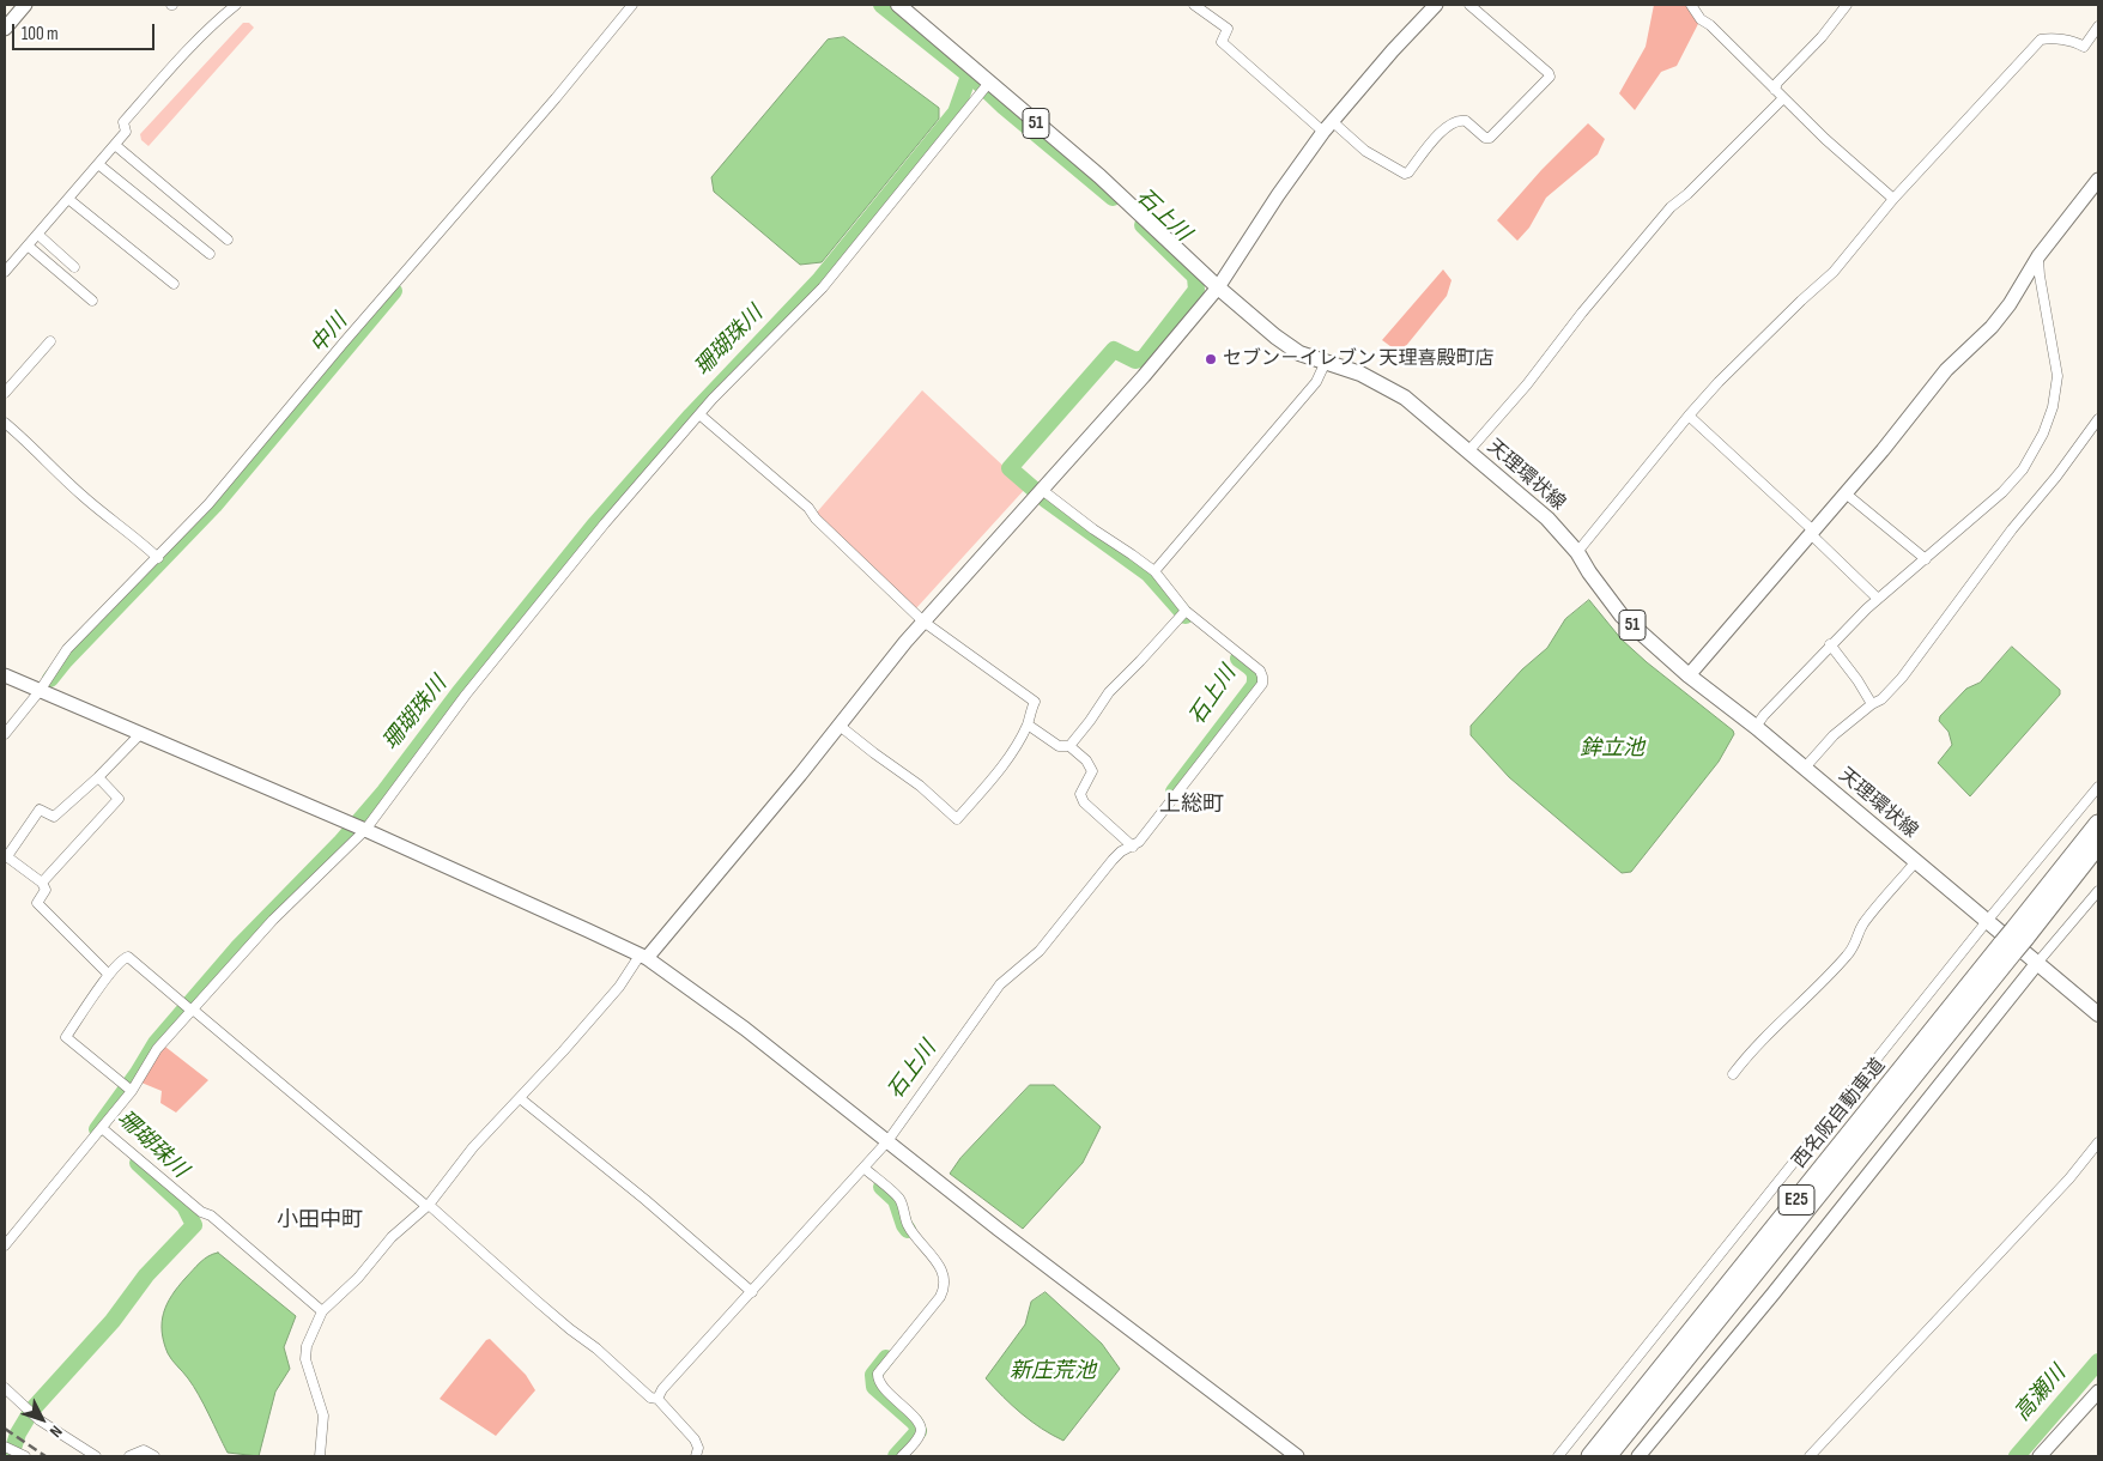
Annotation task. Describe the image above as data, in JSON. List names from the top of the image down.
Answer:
{
  "streets": {
    "highway": ["西名阪自動車道", "E25"],
    "main road": ["51", "天理環状線"]
  },
  "districts": ["上総町", "小田中町"],
  "water": [
    "石上川",
    "中川",
    "珊瑚珠川",
    "鉾立池",
    "新庄荒池",
    "高瀬川"
  ],
  "places": ["セブン－イレブン 天理喜殿町店"],
  "scale_bar": "100 m",
  "north": "bottom right"
}
